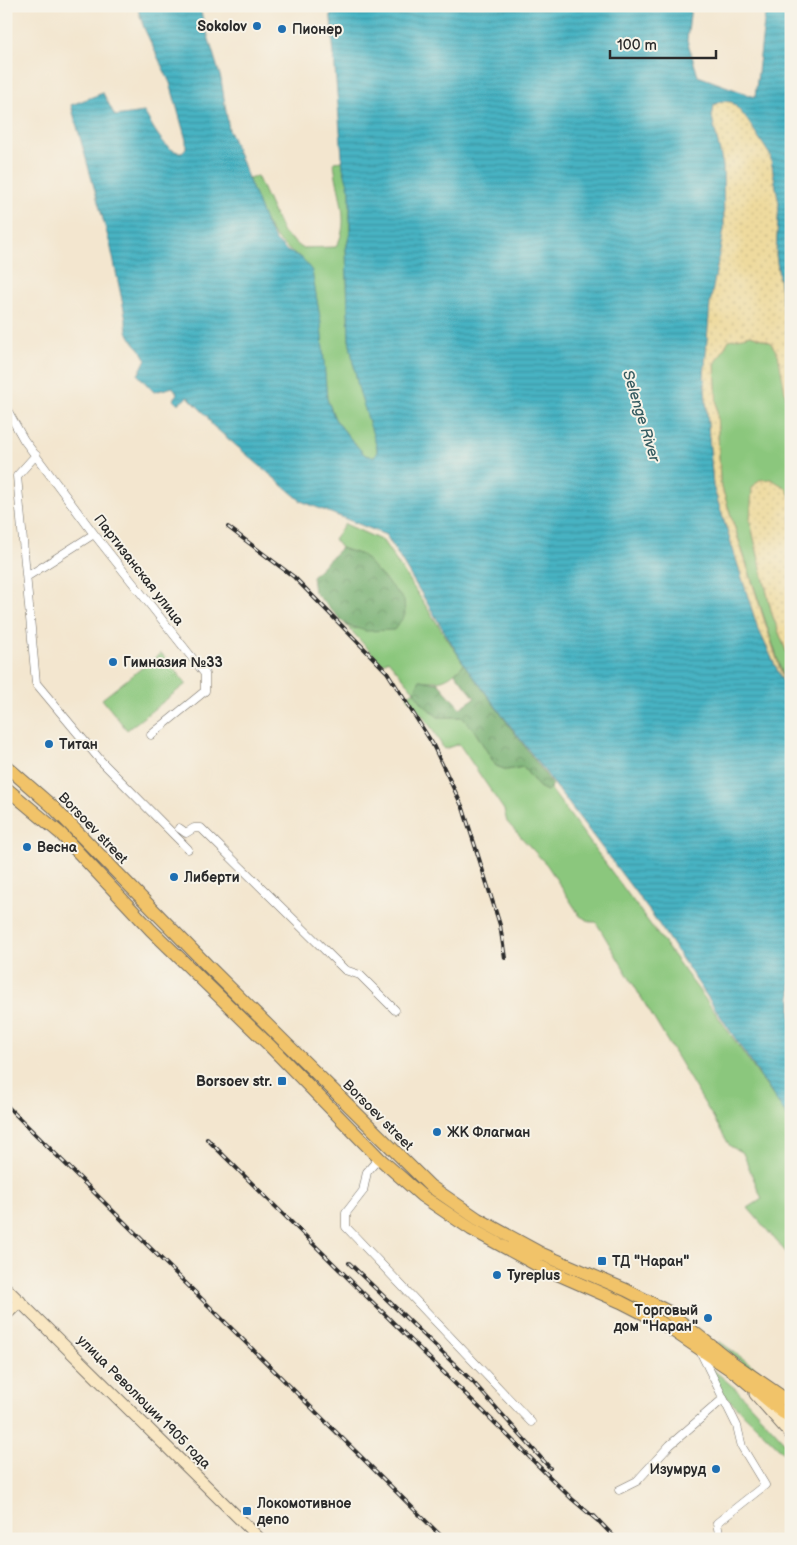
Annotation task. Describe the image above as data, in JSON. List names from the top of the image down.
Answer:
{
  "streets": {
    "main road": ["Borsoev street", "улица Революции 1905 года"],
    "street": ["Партизанская улица"]
  },
  "water": ["Selenge River"],
  "places": {
    "other": [
      "Sokolov",
      "Пионер",
      "Гимназия №33",
      "Титан",
      "Весна",
      "Либерти",
      "ЖК Флагман",
      "Tyreplus",
      "Торговый дом \"Наран\"",
      "Изумруд"
    ],
    "transit": ["Borsoev str.", "ТД \"Наран\"", "Локомотивное депо"]
  },
  "scale_bar": "100 m"
}
